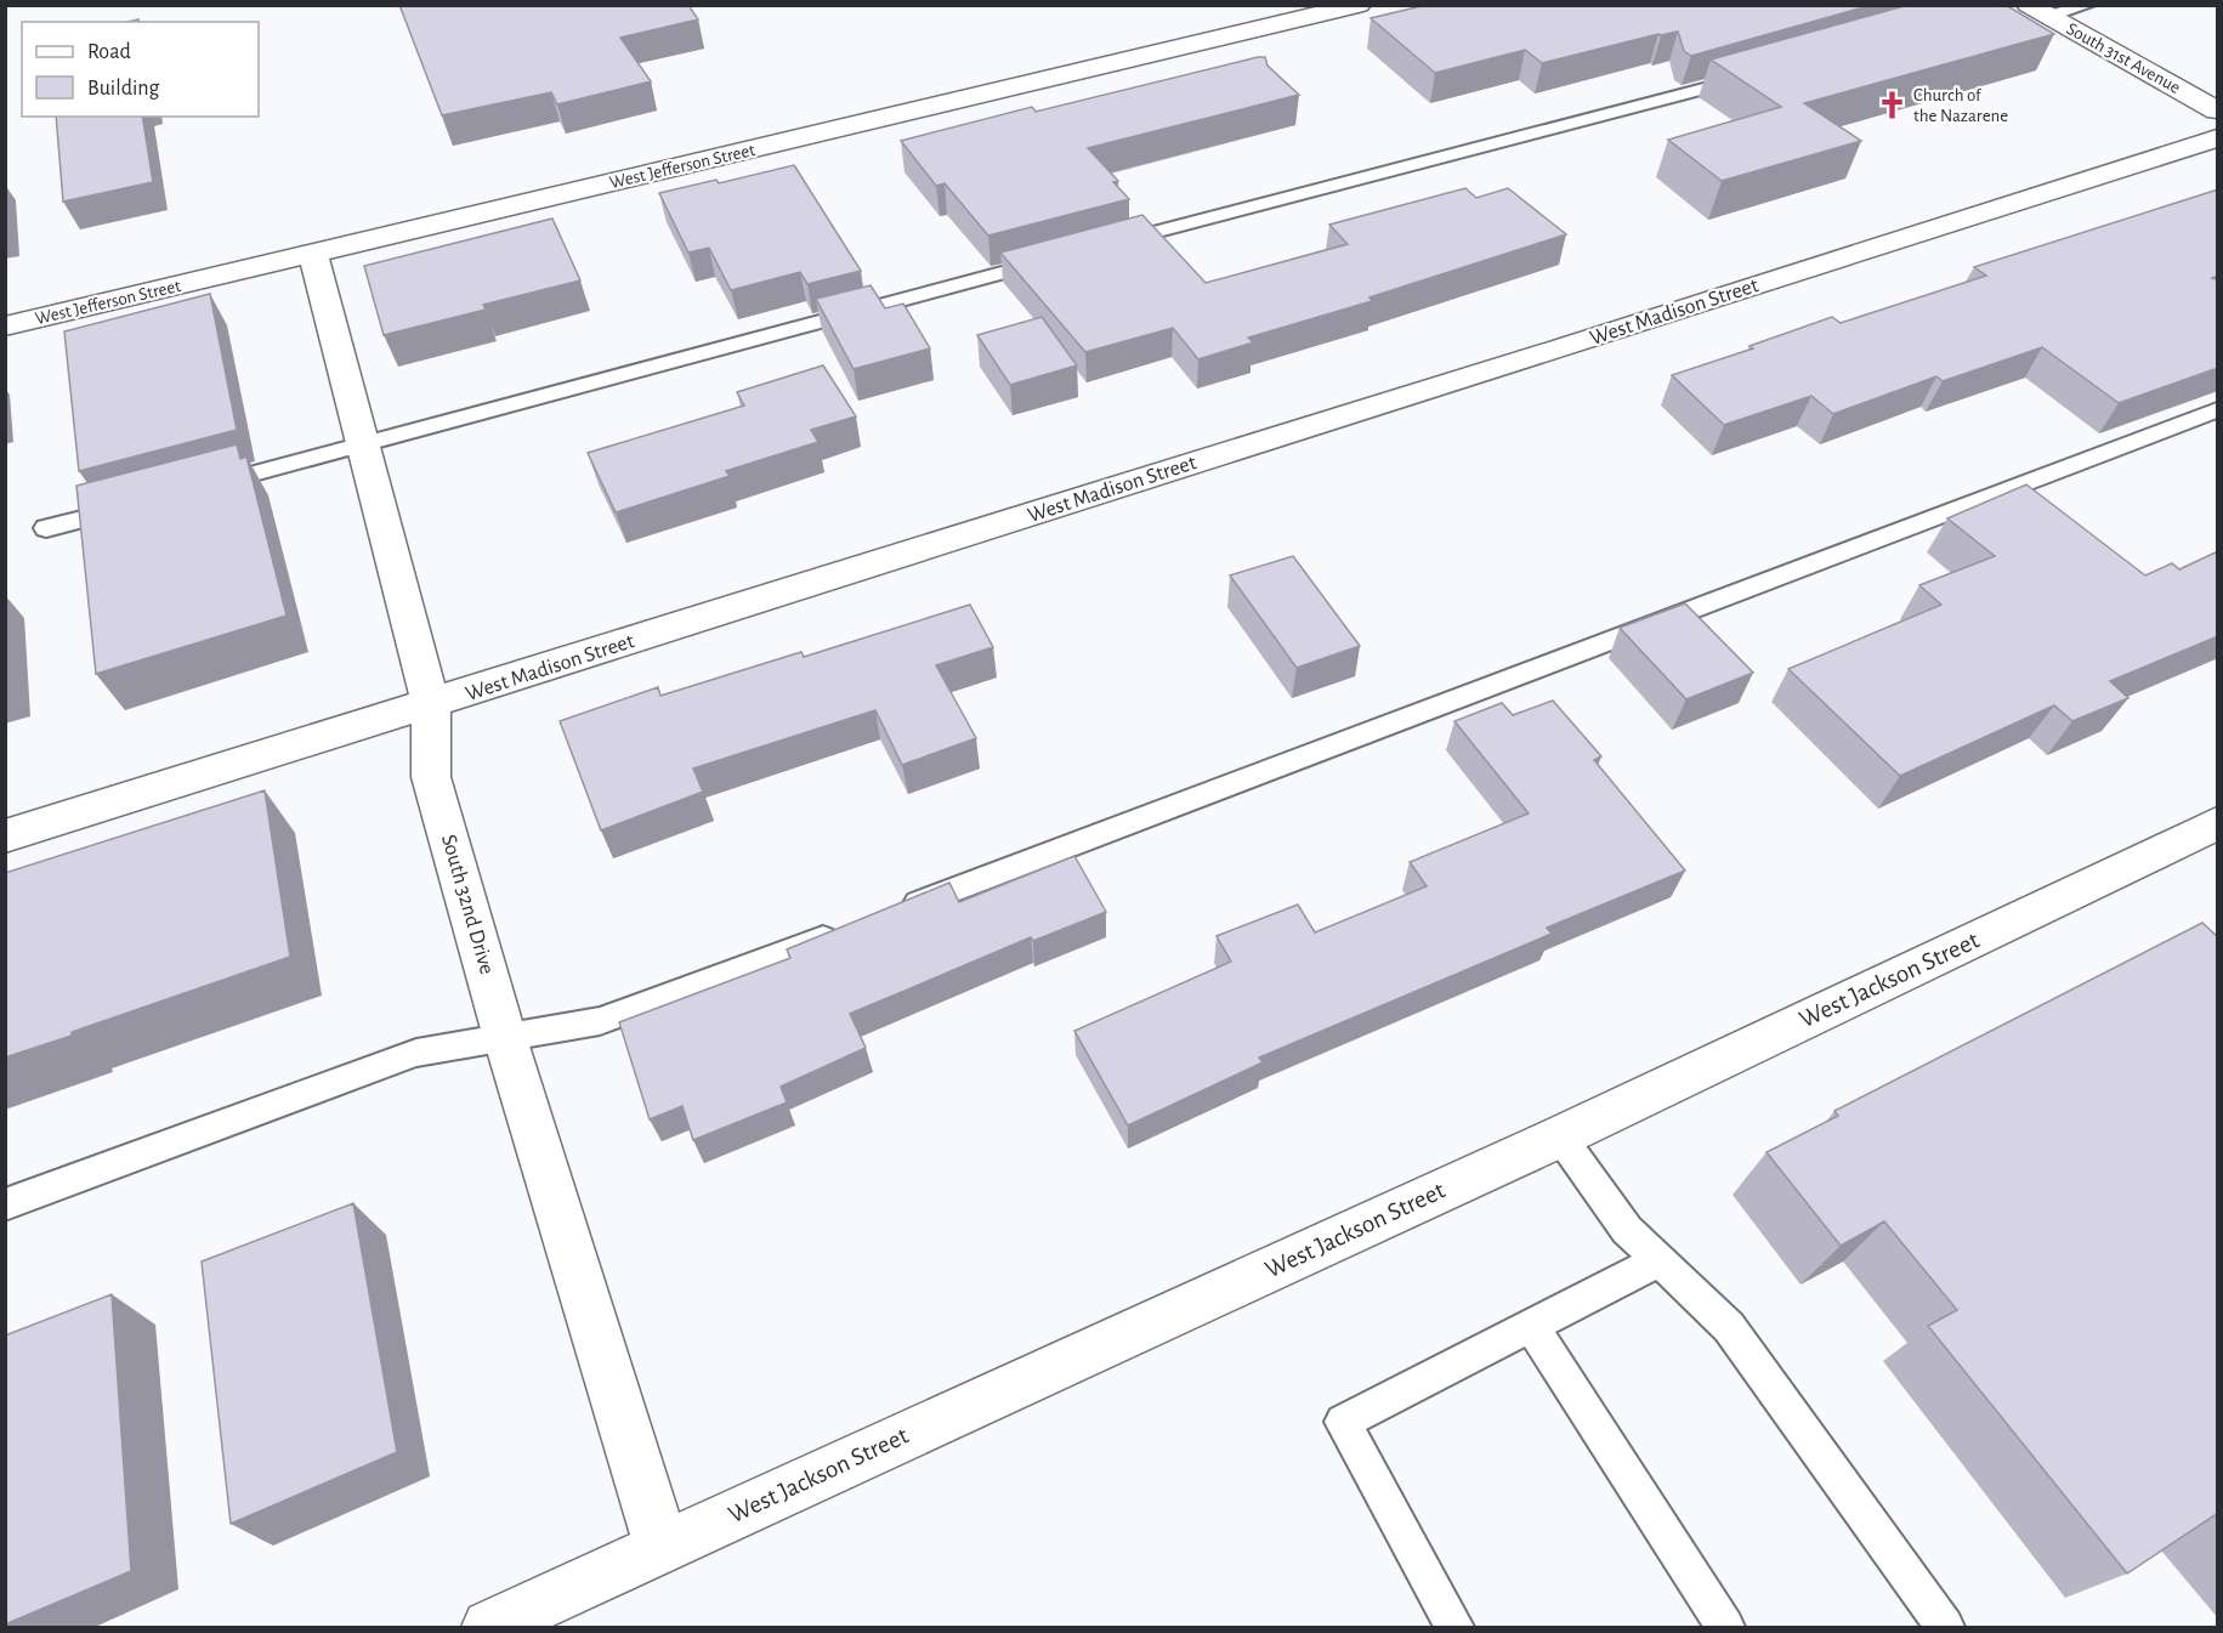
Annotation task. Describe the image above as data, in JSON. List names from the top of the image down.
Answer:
{
  "streets": {
    "street": [
      "South 31st Avenue",
      "West Jefferson Street",
      "West Madison Street",
      "South 32nd Drive",
      "West Jackson Street"
    ]
  },
  "crossings": [
    ["West Jefferson Street", "South 32nd Drive"],
    ["West Madison Street", "South 32nd Drive"],
    ["South 32nd Drive", "West Jackson Street"]
  ],
  "places": {
    "church": ["Church of the Nazarene"]
  },
  "legend": ["Road", "Building"]
}
